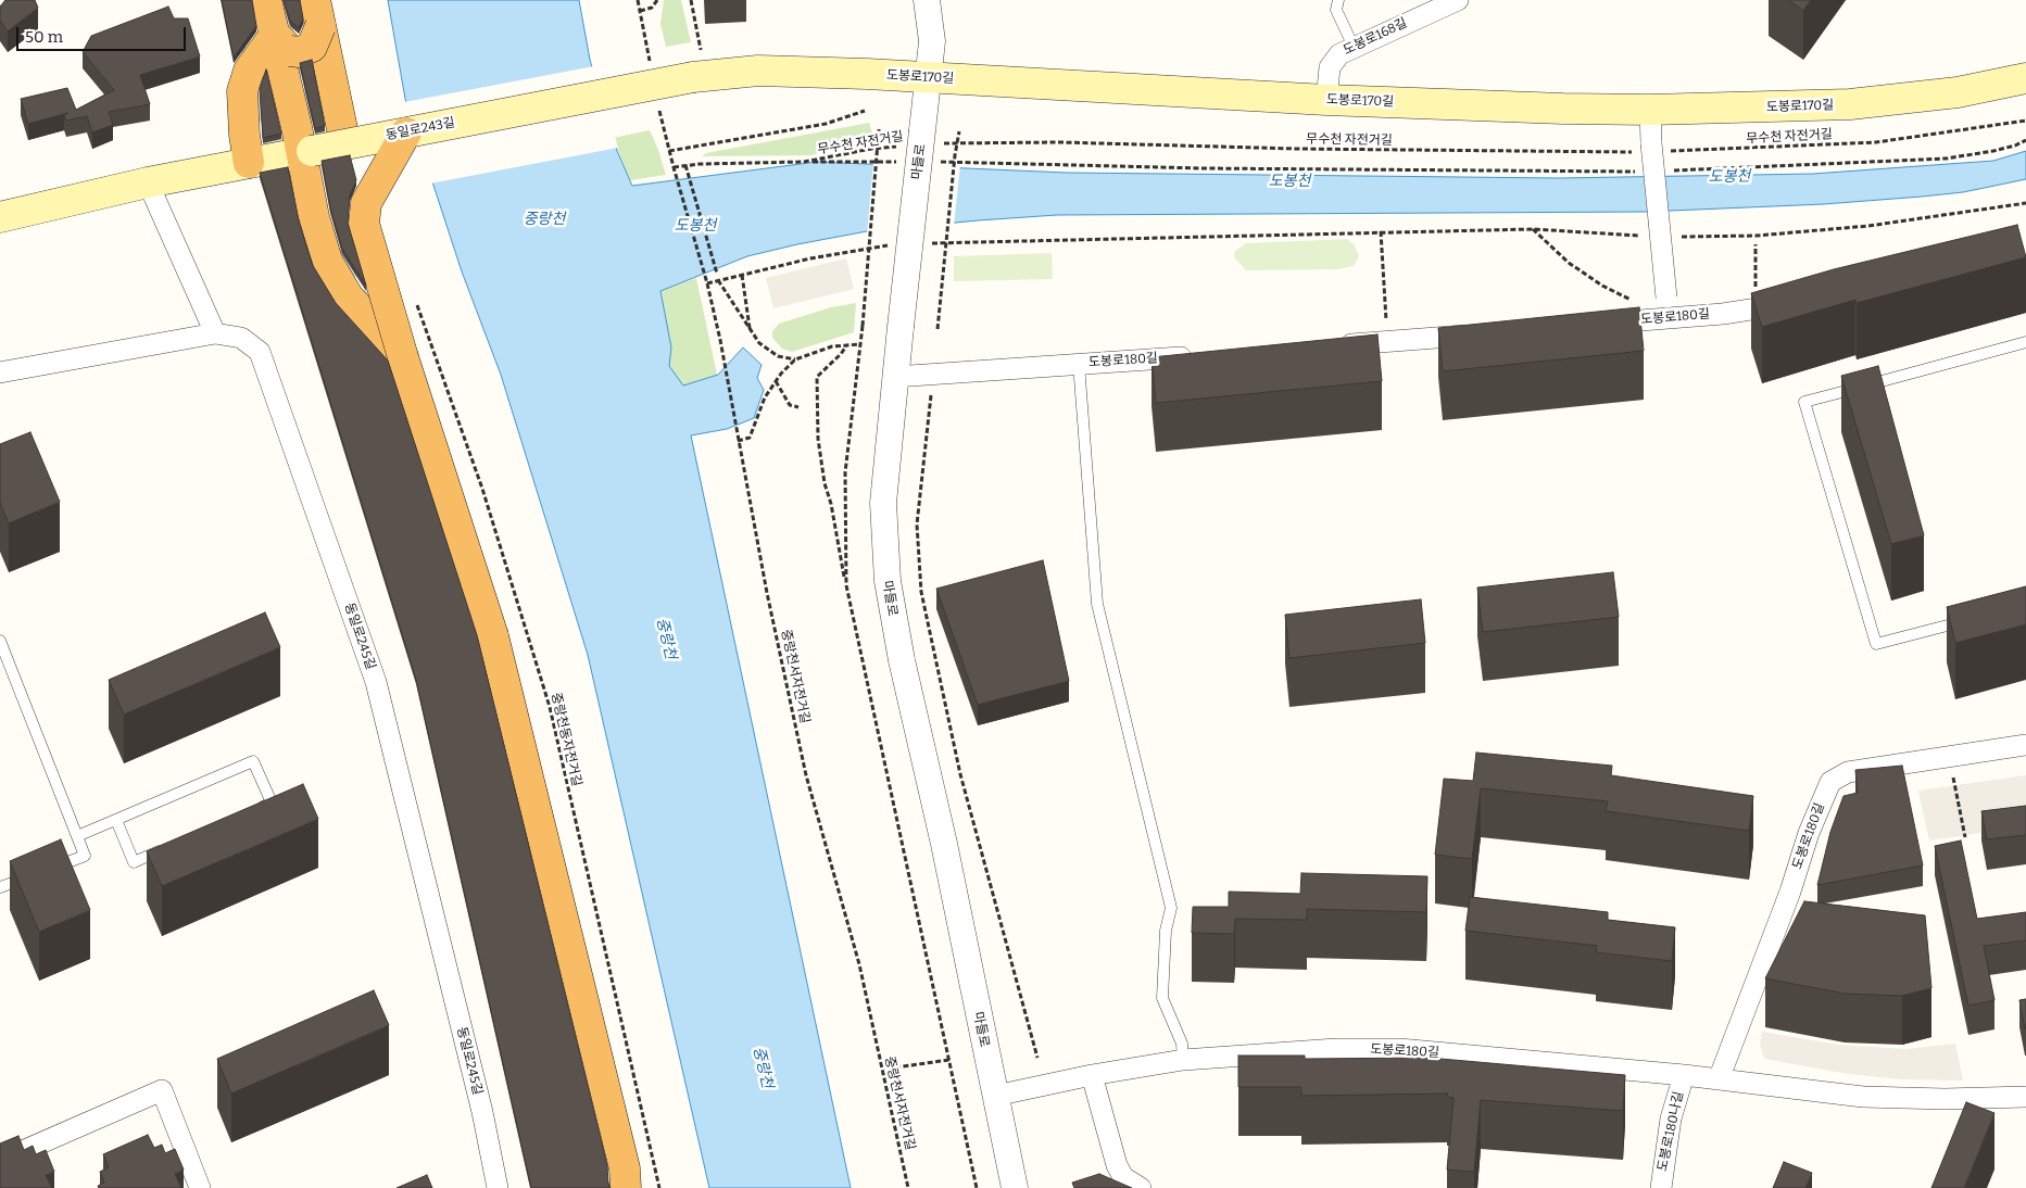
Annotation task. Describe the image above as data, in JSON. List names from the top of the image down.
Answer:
{
  "streets": {
    "main road": ["도봉로170길", "동일로243길"],
    "street": [
      "도봉로168길",
      "마들로",
      "도봉로180길",
      "동일로245길",
      "도봉로180나길"
    ],
    "path": ["무수천 자전거길", "중랑천서자전거길", "중랑천동자전거길"]
  },
  "crossings": [
    ["도봉로168길", "도봉로170길"],
    ["도봉로170길", "동일로243길"],
    ["도봉로170길", "마들로"],
    ["무수천 자전거길", "마들로"],
    ["무수천 자전거길", "중랑천서자전거길"],
    ["마들로", "도봉로180길"],
    ["도봉로180길", "도봉로180나길"]
  ],
  "water": ["도봉천", "중랑천"],
  "scale_bar": "50 m"
}
